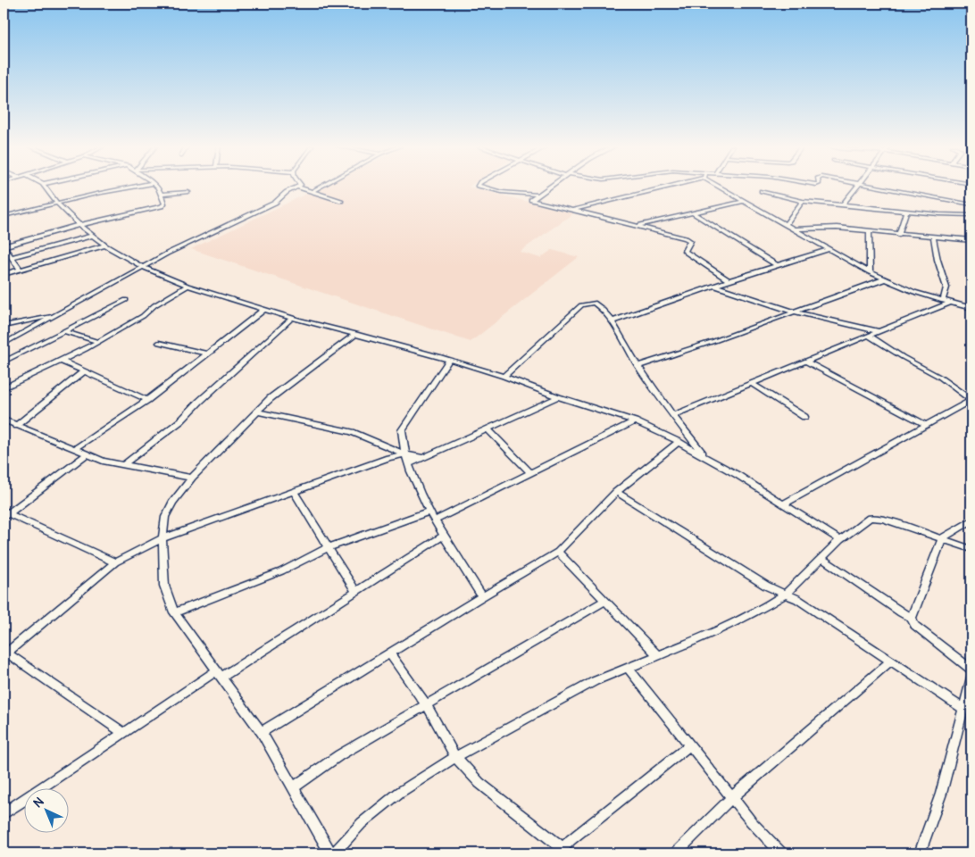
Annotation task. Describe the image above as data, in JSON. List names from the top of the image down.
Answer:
{
  "north": "top left"
}
